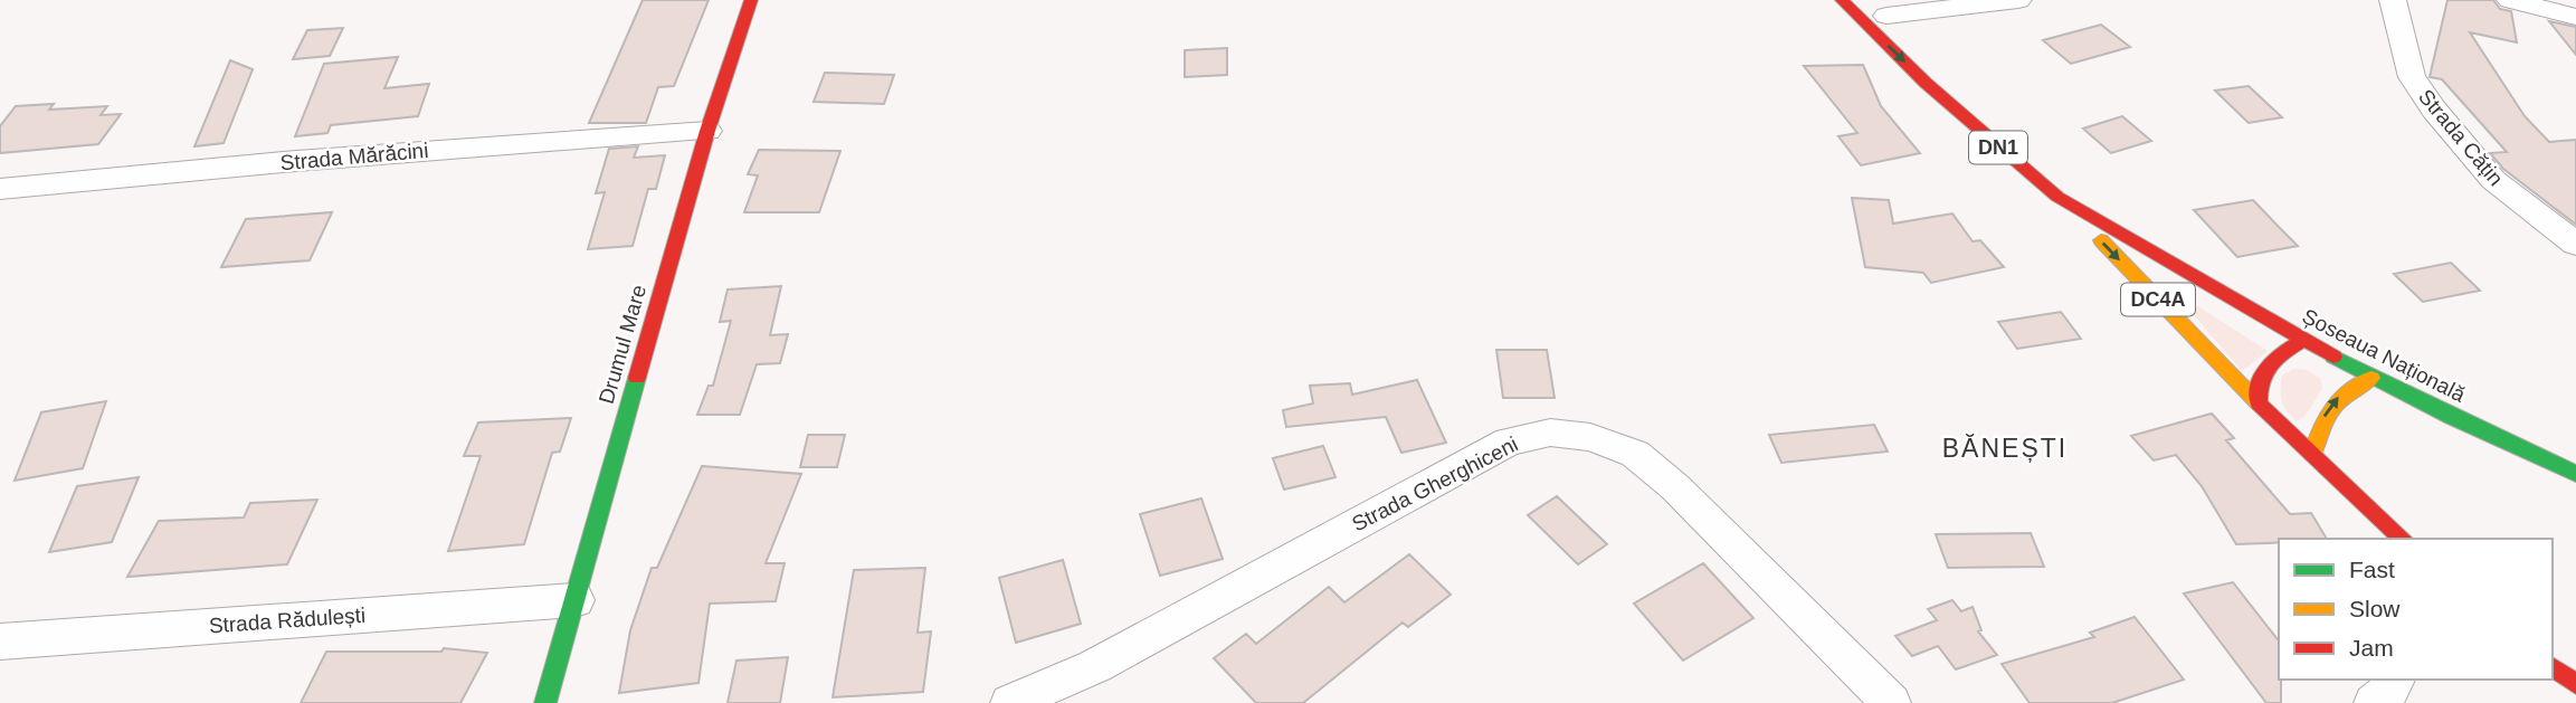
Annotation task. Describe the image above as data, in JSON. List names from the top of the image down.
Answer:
{
  "streets": {
    "main road": [
      "DN1",
      "DC4A",
      "Drumul Mare",
      "Șoseaua Națională"
    ],
    "street": [
      "Strada Cățin",
      "Strada Mărăcini",
      "Strada Gherghiceni",
      "Strada Rădulești"
    ]
  },
  "crossings": [
    ["Strada Mărăcini", "Drumul Mare"],
    ["DC4A", "Șoseaua Națională"],
    ["Drumul Mare", "Strada Rădulești"]
  ],
  "districts": ["BĂNEȘTI"],
  "legend": ["Fast", "Slow", "Jam"]
}
